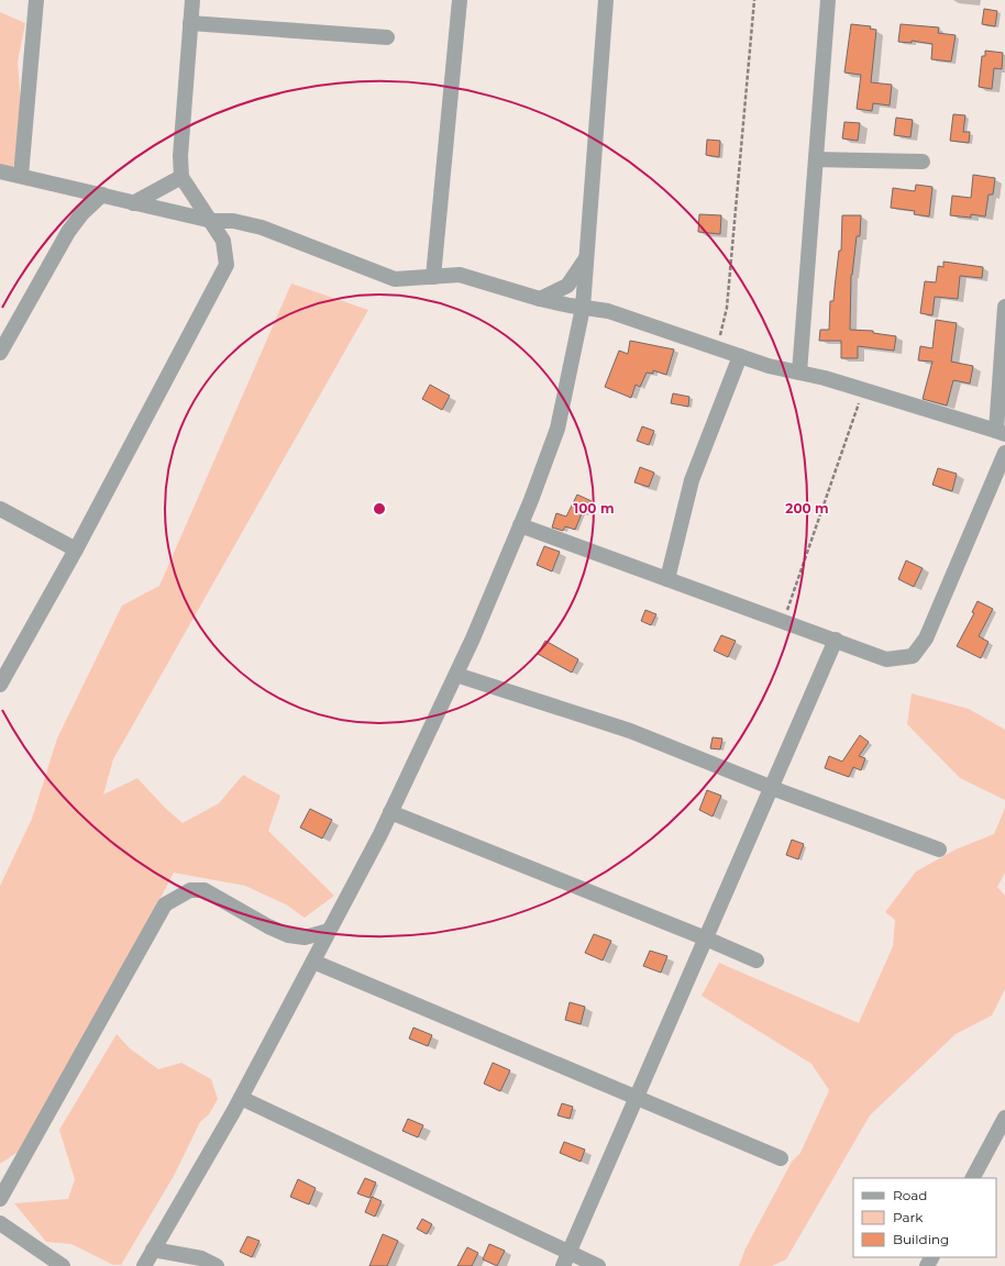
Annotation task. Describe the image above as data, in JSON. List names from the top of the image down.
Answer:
{
  "legend": ["Road", "Park", "Building"],
  "rings": ["100 m", "200 m"]
}
